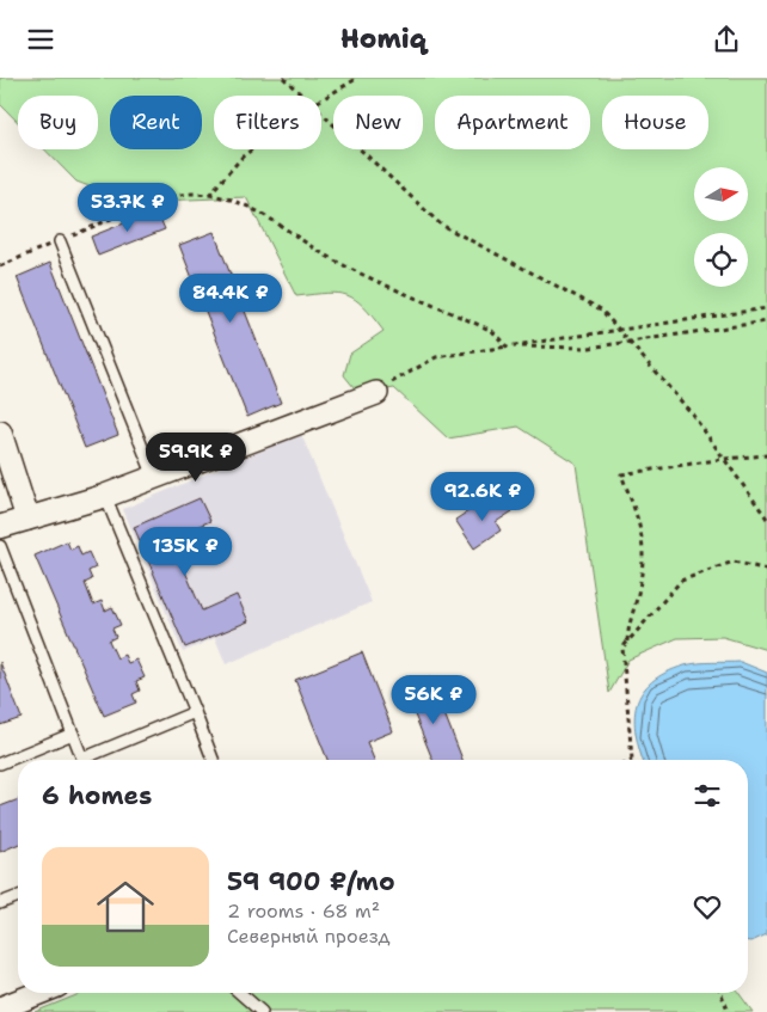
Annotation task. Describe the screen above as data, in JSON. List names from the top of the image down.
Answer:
{
  "north": "right",
  "page": {
    "header": "Homiq",
    "chip": [
      "Buy",
      "Rent",
      "Filters",
      "New",
      "Apartment",
      "House"
    ],
    "price": [
      "53.7K ₽",
      "84.4K ₽",
      "59.9K ₽",
      "92.6K ₽",
      "135K ₽",
      "56K ₽"
    ],
    "heading": "6 homes",
    "list": [
      {
        "name": "59 900 ₽/mo",
        "note": "2 rooms · 68 m² · Северный проезд"
      }
    ]
  }
}
